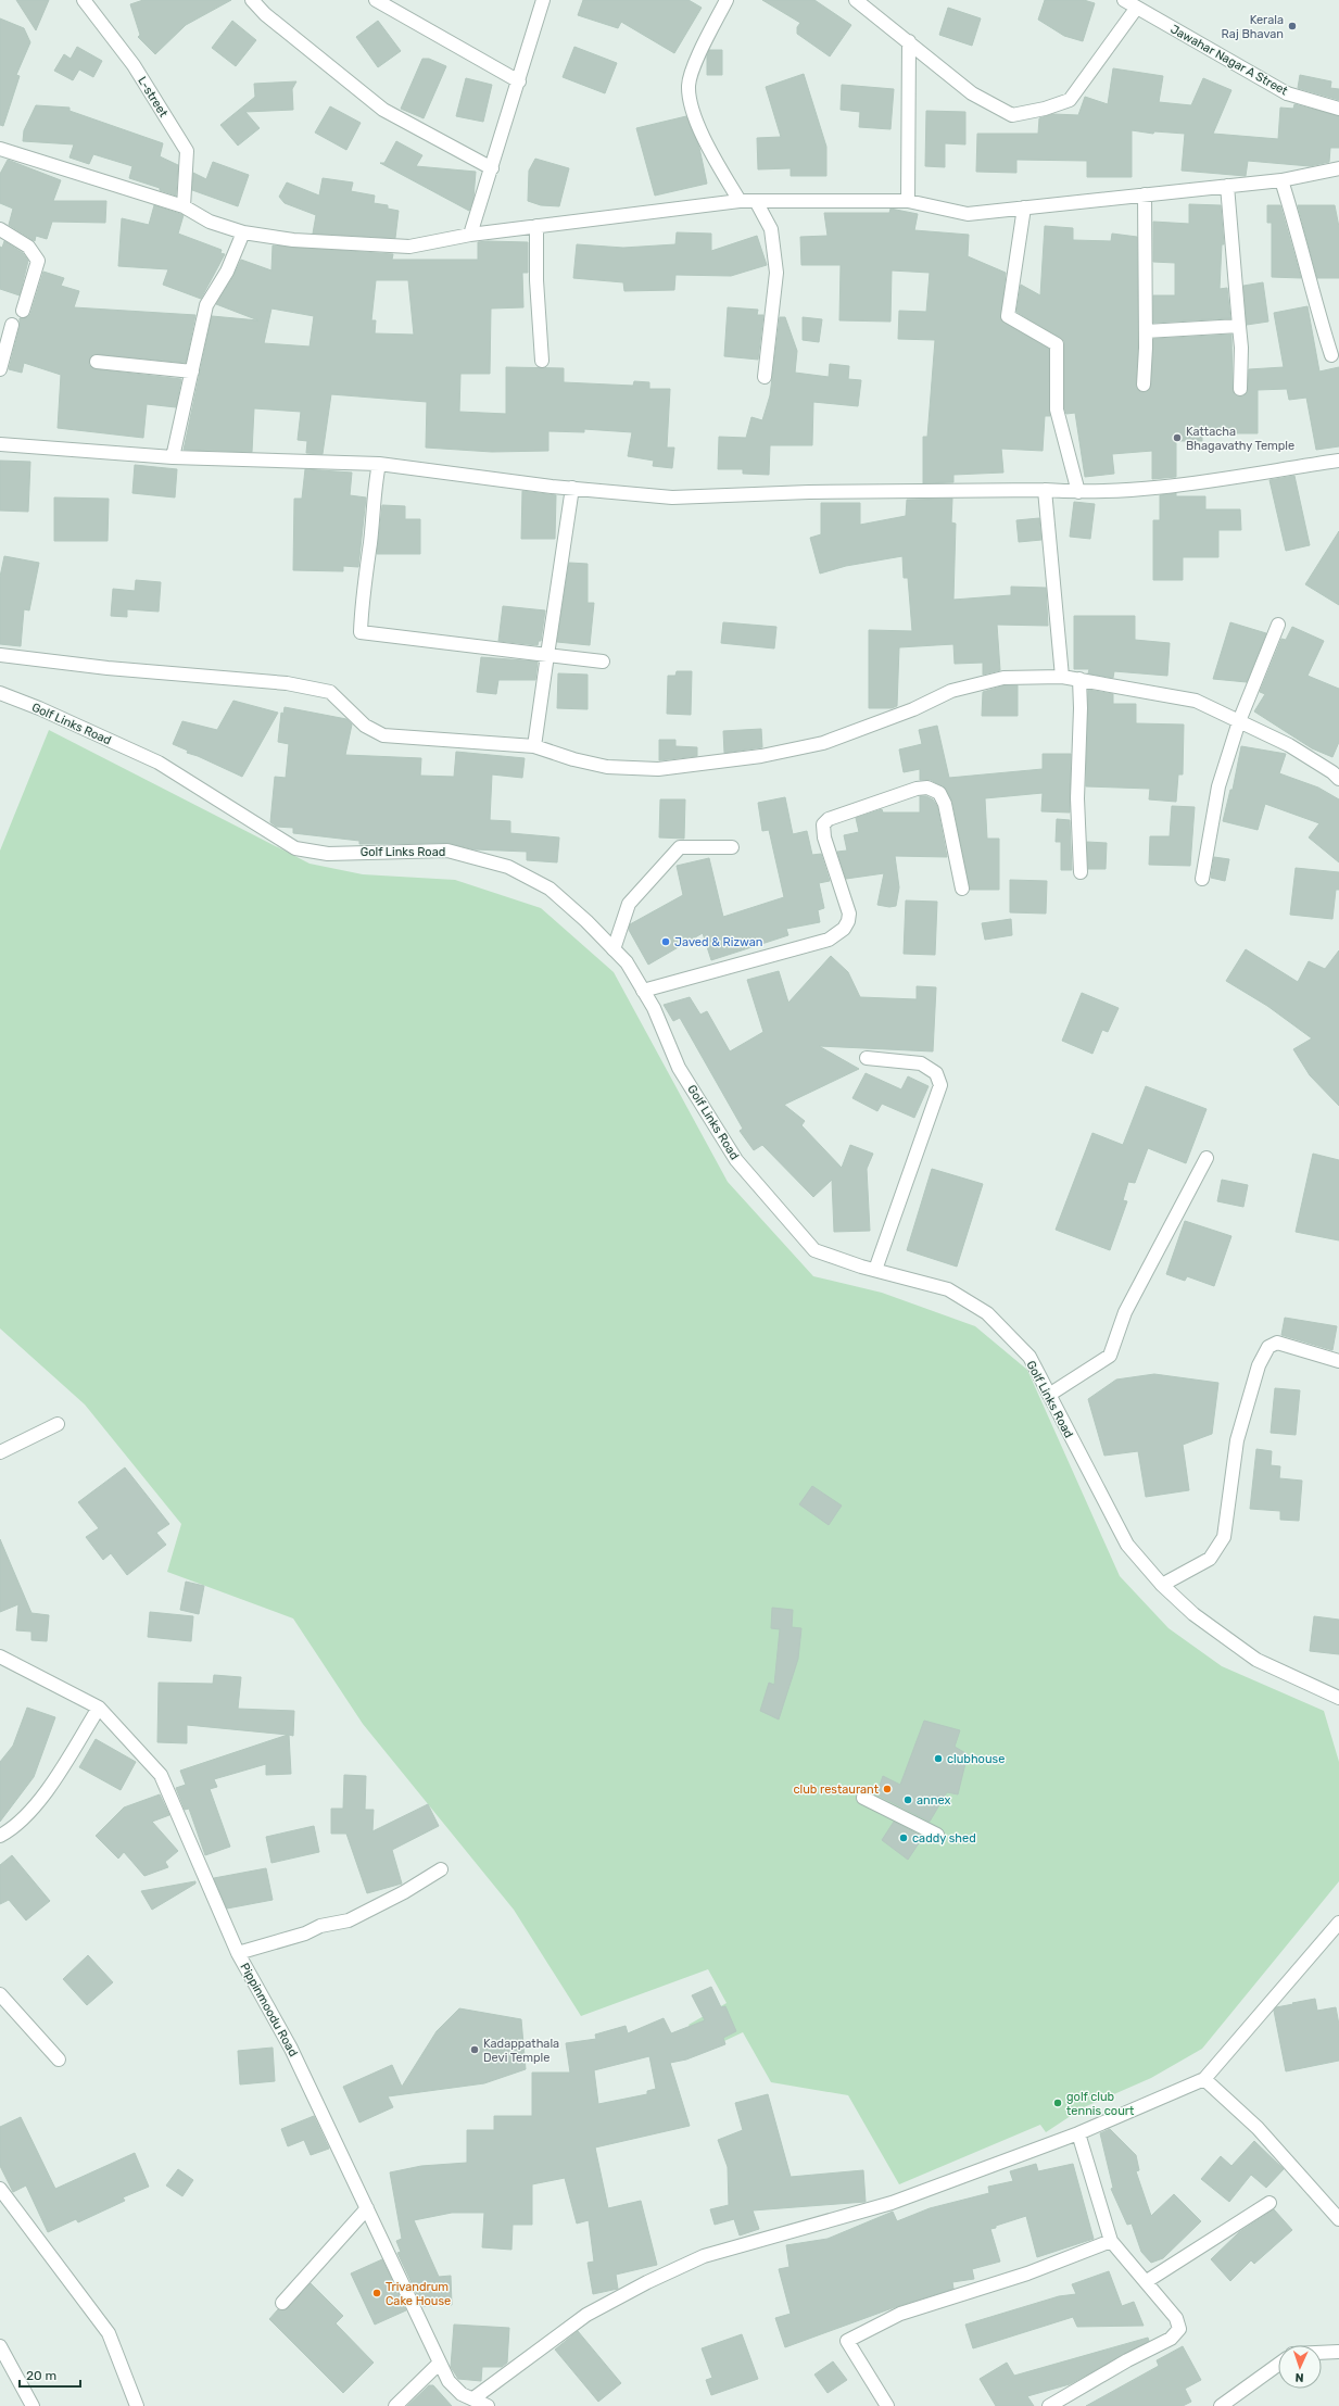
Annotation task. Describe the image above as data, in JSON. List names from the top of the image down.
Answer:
{
  "streets": {
    "street": [
      "Jawahar Nagar A Street",
      "L-street",
      "Golf Links Road",
      "Pippinmoodu Road"
    ]
  },
  "places": [
    "Kerala Raj Bhavan",
    "Kattacha Bhagavathy Temple",
    "Javed & Rizwan",
    "clubhouse",
    "club restaurant",
    "annex",
    "caddy shed",
    "Kadappathala Devi Temple",
    "golf club tennis court",
    "Trivandrum Cake House"
  ],
  "scale_bar": "20 m",
  "north": "bottom"
}
